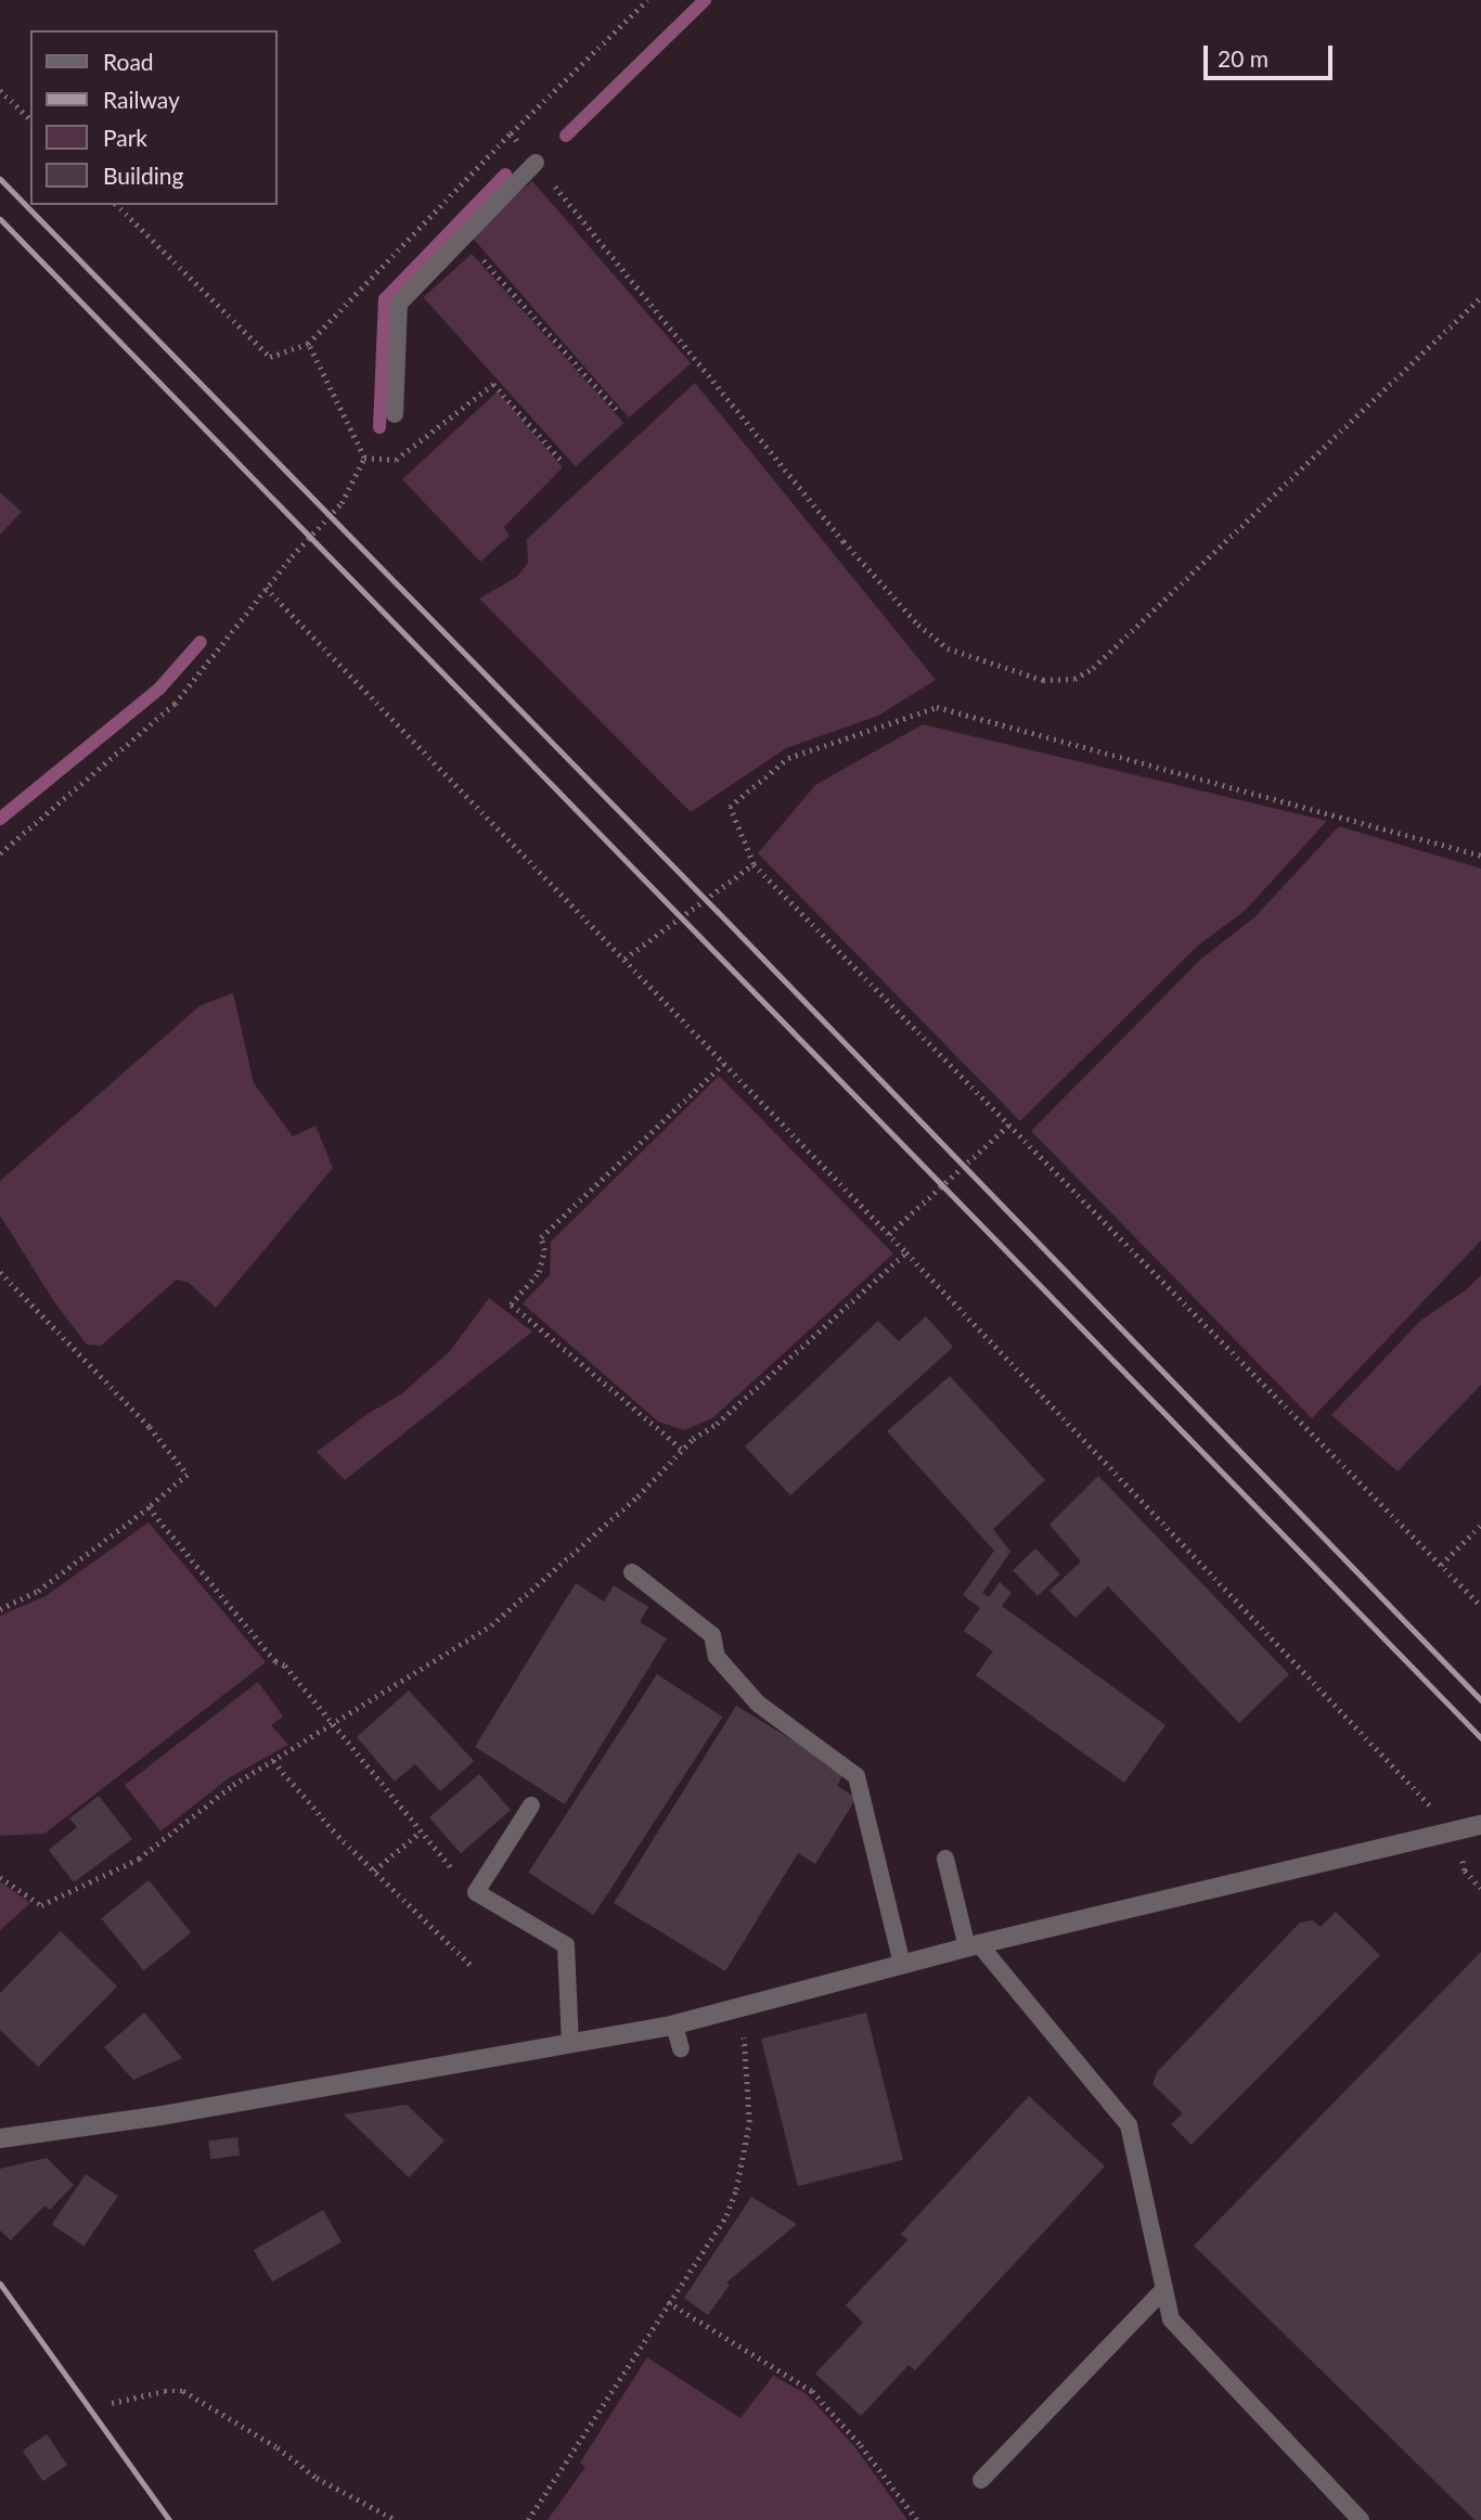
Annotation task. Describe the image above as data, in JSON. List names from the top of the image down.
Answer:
{
  "legend": [
    "Road",
    "Railway",
    "Park",
    "Building"
  ],
  "scale_bar": "20 m"
}
